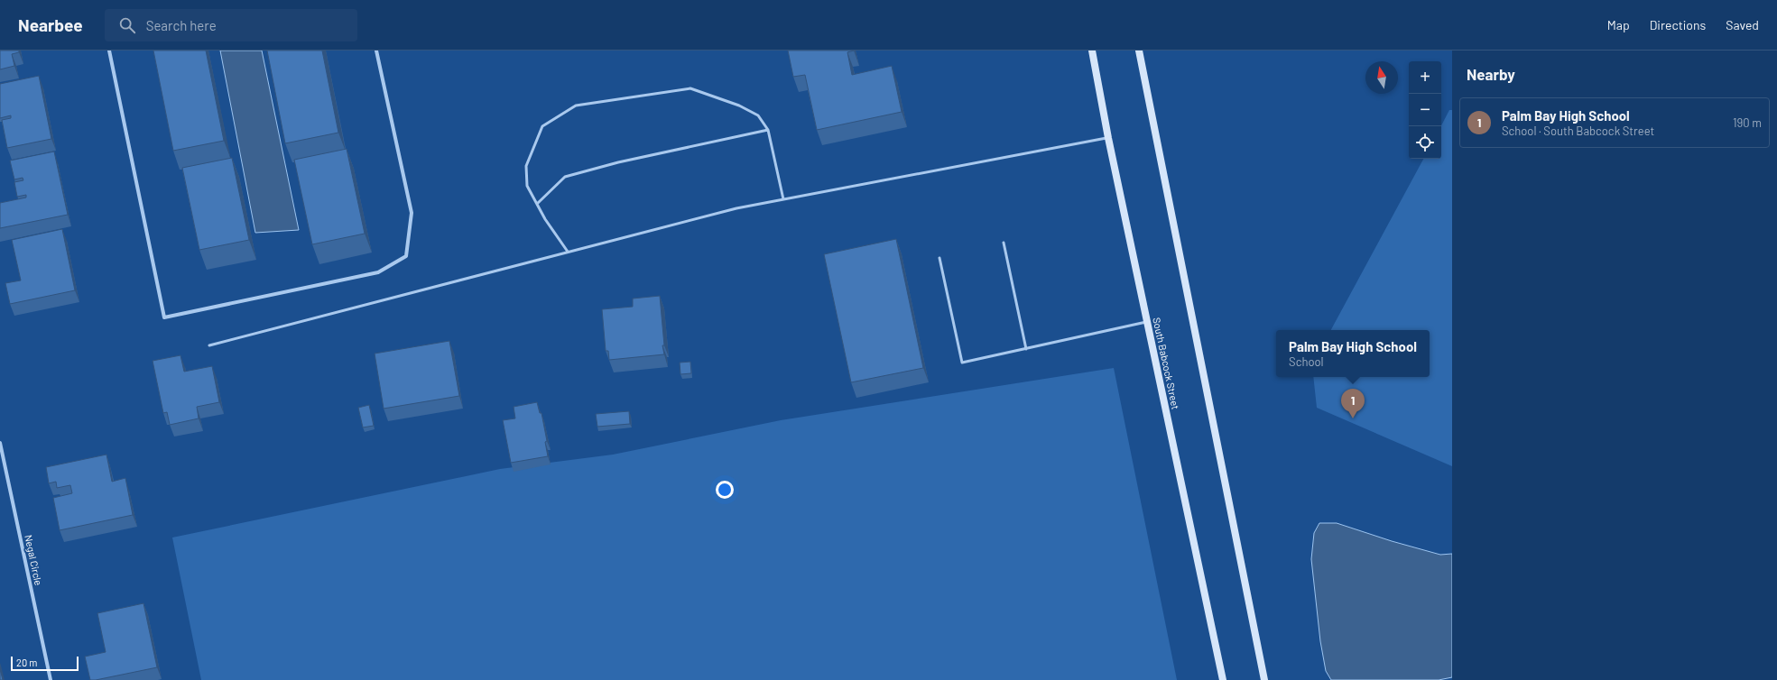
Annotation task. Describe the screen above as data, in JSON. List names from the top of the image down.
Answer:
{
  "streets": {
    "main road": ["South Babcock Street"],
    "street": ["Negal Circle"]
  },
  "scale_bar": "20 m",
  "north": "top",
  "page": {
    "header": "Nearbee",
    "search": "Search here",
    "nav": ["Map", "Directions", "Saved"],
    "heading": "Nearby",
    "map_buttons": ["+", "−"],
    "list": [
      {
        "mark": "1",
        "name": "Palm Bay High School",
        "note": "School · South Babcock Street",
        "value": "190 m"
      }
    ],
    "popup": ["Palm Bay High School", "School"],
    "pins": "1",
    "scale": "20 m"
  }
}
